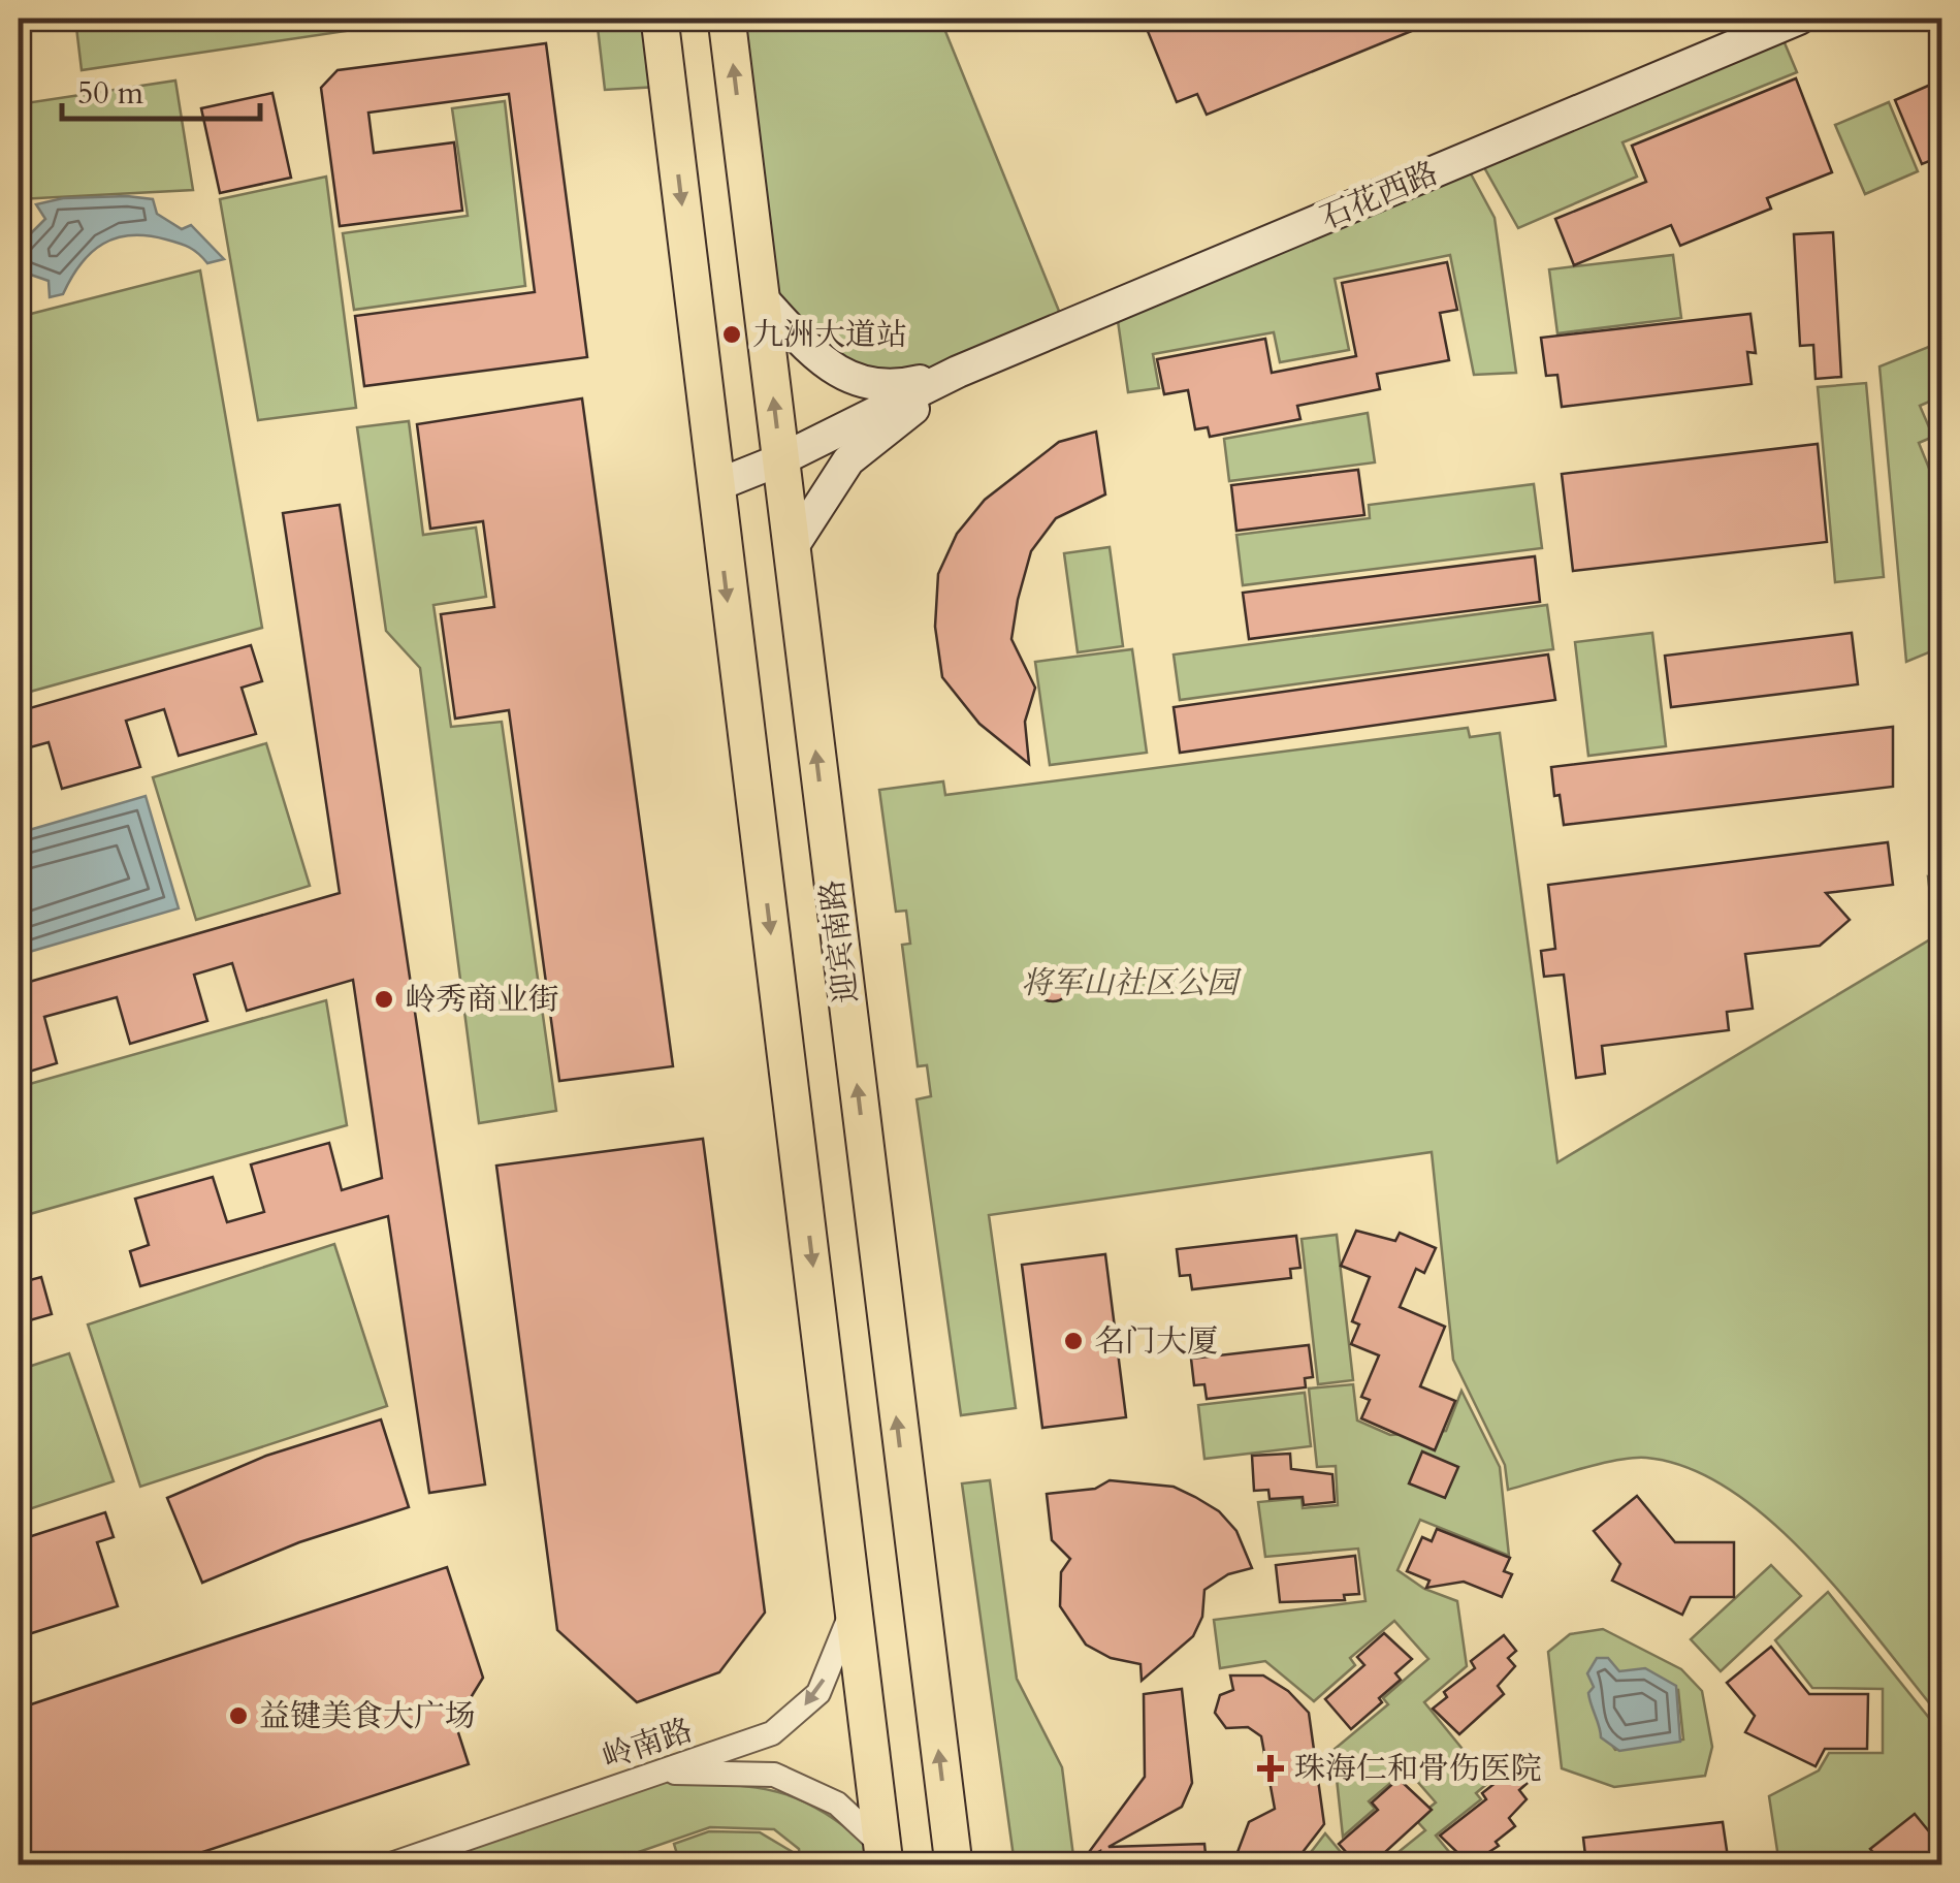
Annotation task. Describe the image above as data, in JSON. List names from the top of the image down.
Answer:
{
  "streets": {
    "main road": ["石花西路", "迎宾南路"],
    "street": ["岭南路"]
  },
  "one_way": ["岭南路"],
  "parks": ["将军山社区公园"],
  "places": {
    "other": [
      "九洲大道站",
      "岭秀商业街",
      "名门大厦",
      "益键美食大广场"
    ],
    "health": ["珠海仁和骨伤医院"]
  },
  "scale_bar": "50 m"
}
